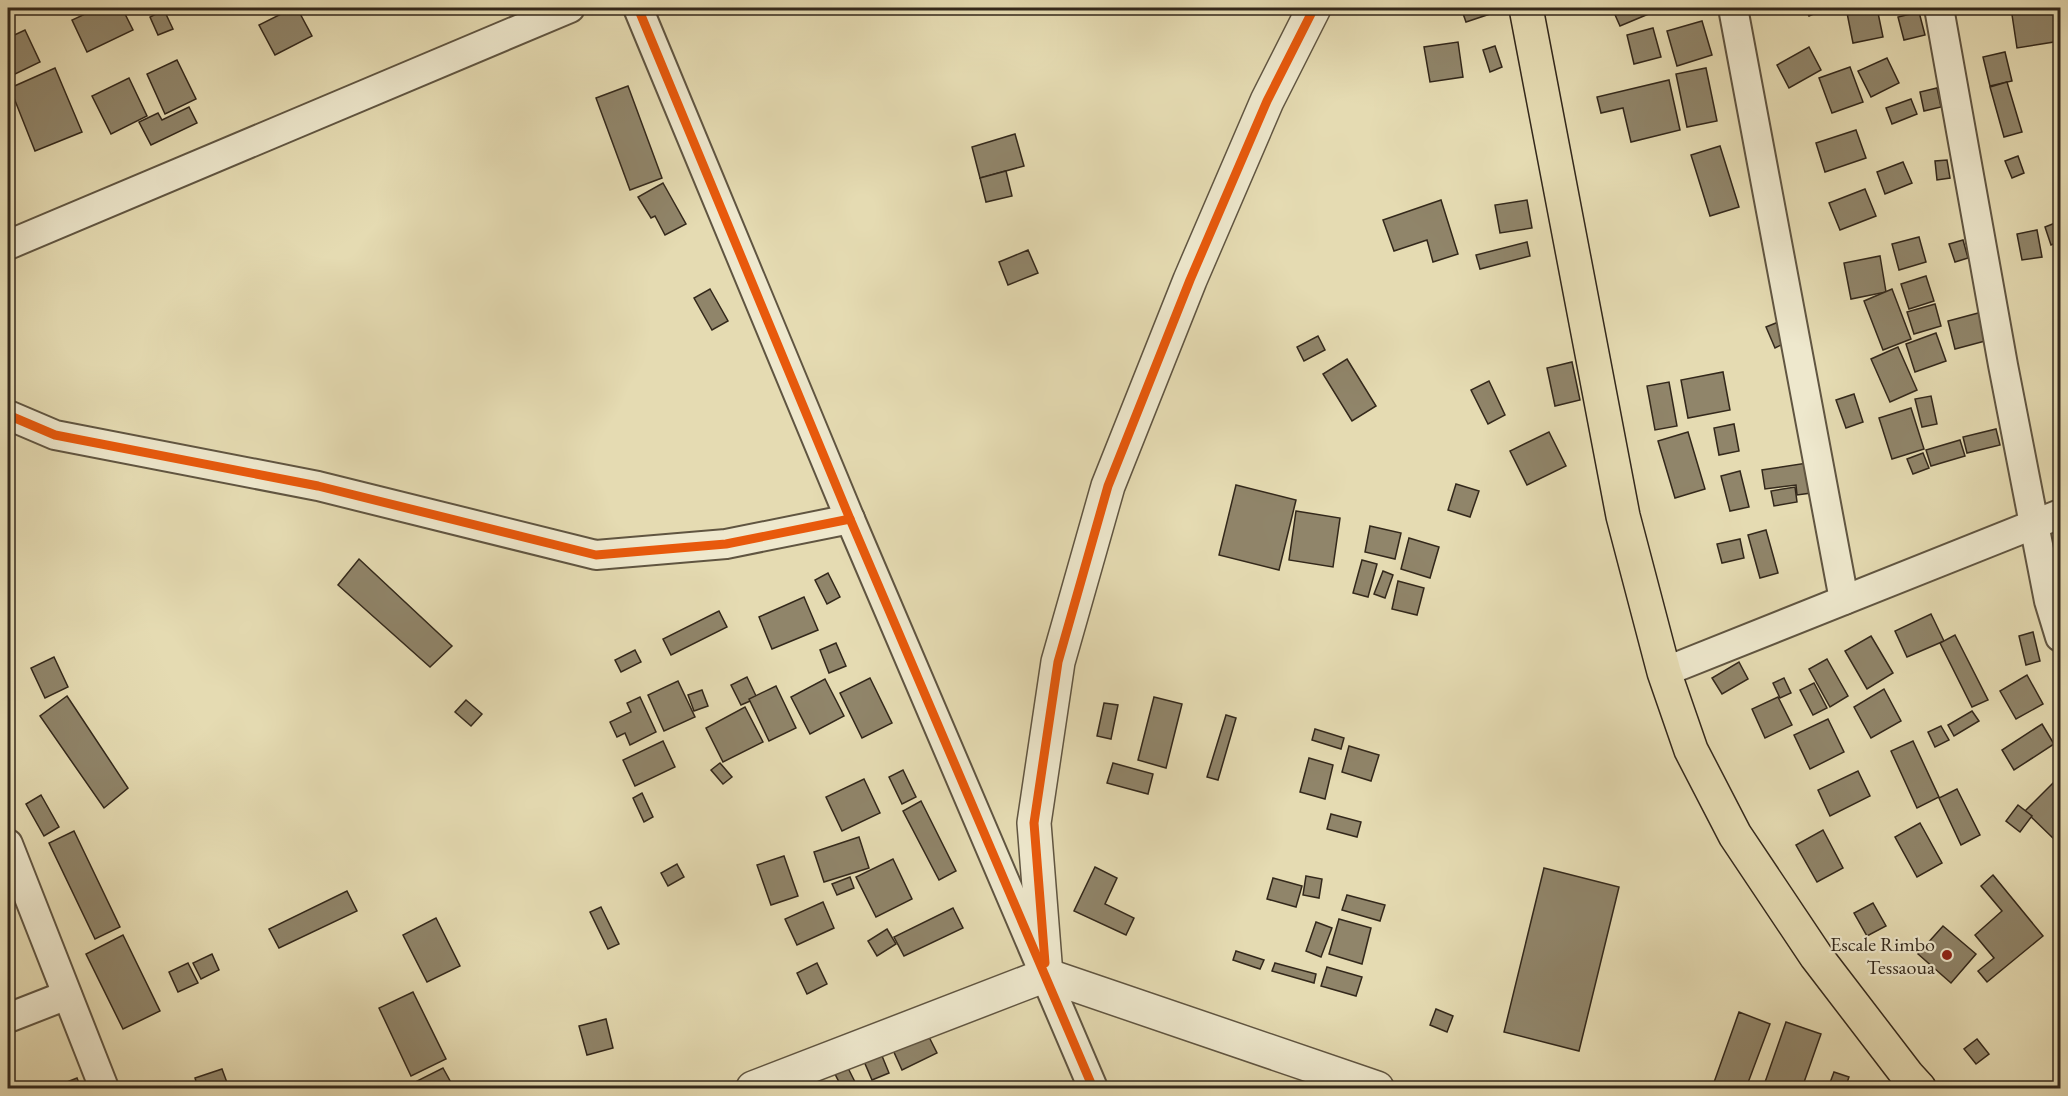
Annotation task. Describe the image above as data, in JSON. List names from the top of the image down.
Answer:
{
  "places": ["Escale Rimbo Tessaoua"]
}
